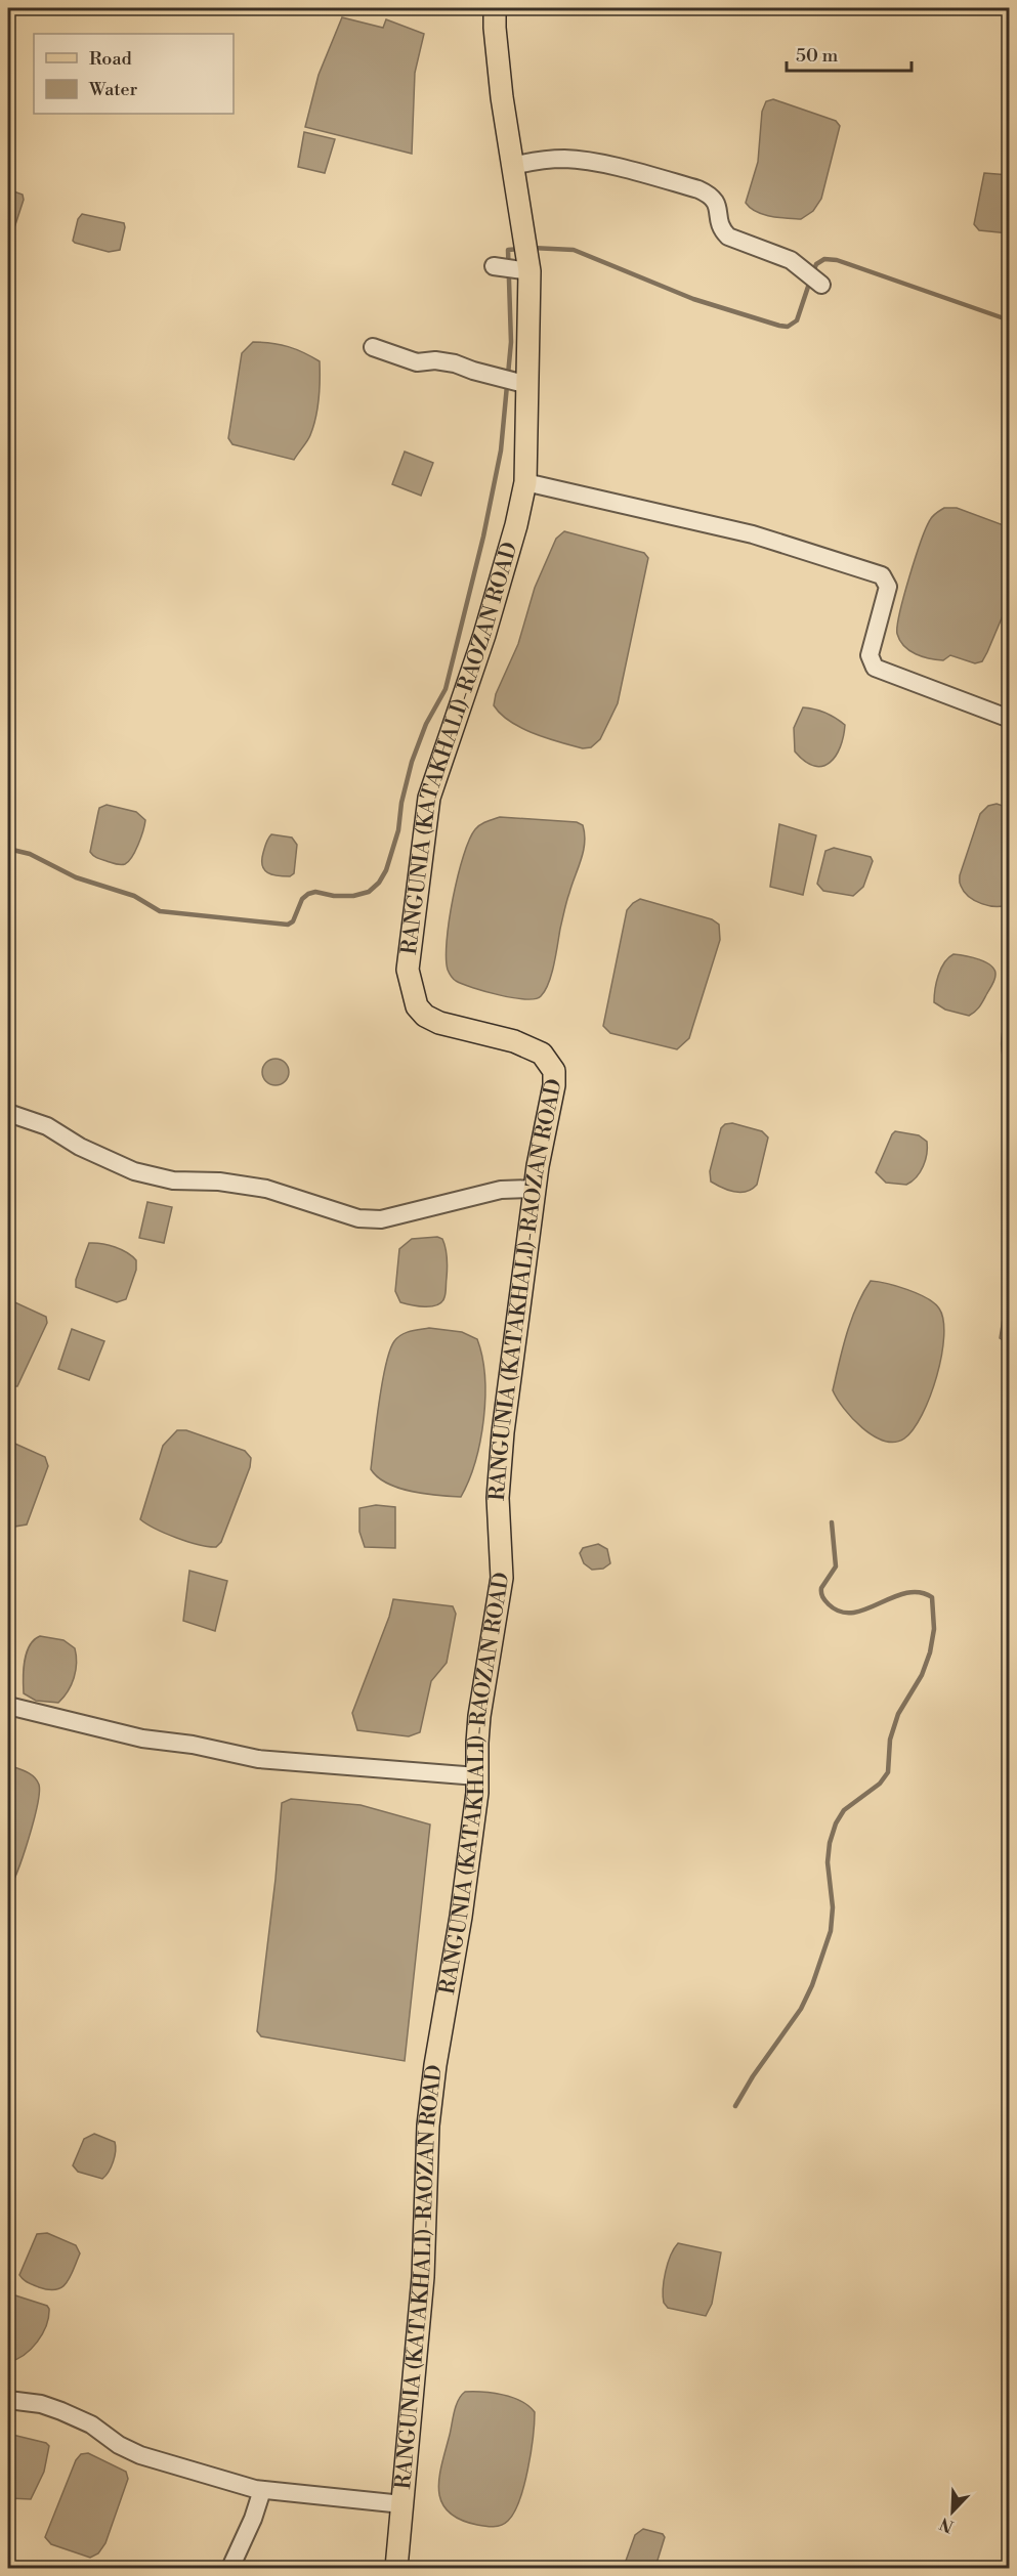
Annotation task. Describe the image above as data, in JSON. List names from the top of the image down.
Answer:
{
  "streets": {
    "main road": ["RANGUNIA (KATAKHALI)-RAOZAN ROAD"]
  },
  "legend": ["Road", "Water"],
  "scale_bar": "50 m",
  "north": "bottom left"
}
